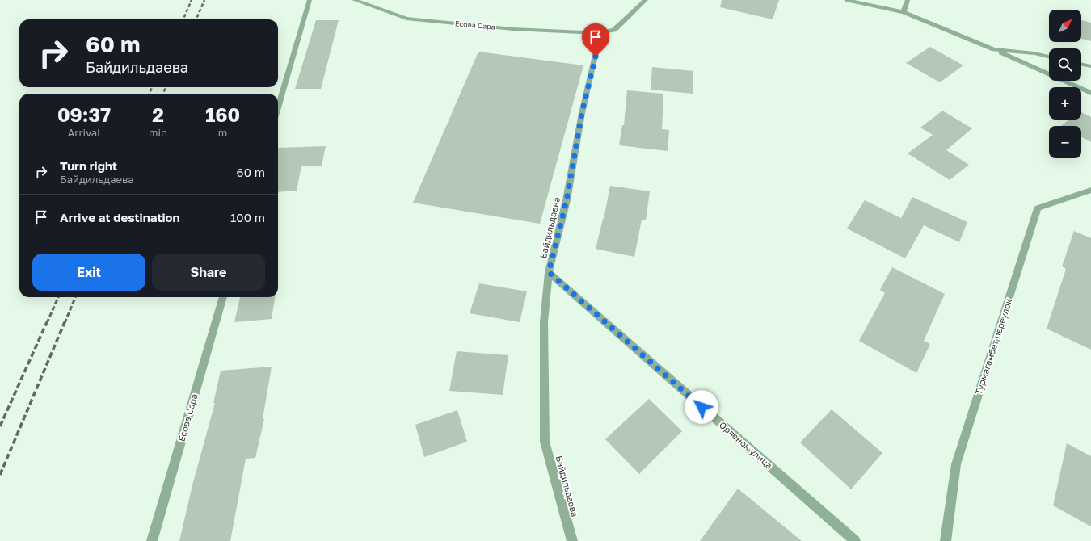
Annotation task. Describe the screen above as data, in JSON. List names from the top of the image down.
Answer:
{
  "streets": {
    "street": [
      "Есова Сара",
      "Байдильдаева",
      "Турмагамбет переулок",
      "Орленок улица"
    ]
  },
  "crossings": [
    ["Есова Сара", "Байдильдаева"],
    ["Байдильдаева", "Орленок улица"]
  ],
  "north": "top right",
  "page": {
    "map_buttons": ["+", "−"],
    "turn": ["60 m", "Байдильдаева"],
    "eta": [
      "09:37",
      "Arrival",
      "2",
      "min",
      "160",
      "m"
    ],
    "list": [
      {
        "name": "Turn right",
        "note": "Байдильдаева",
        "value": "60 m"
      },
      {
        "name": "Arrive at destination",
        "value": "100 m"
      }
    ],
    "buttons": ["Exit", "Share"]
  }
}
